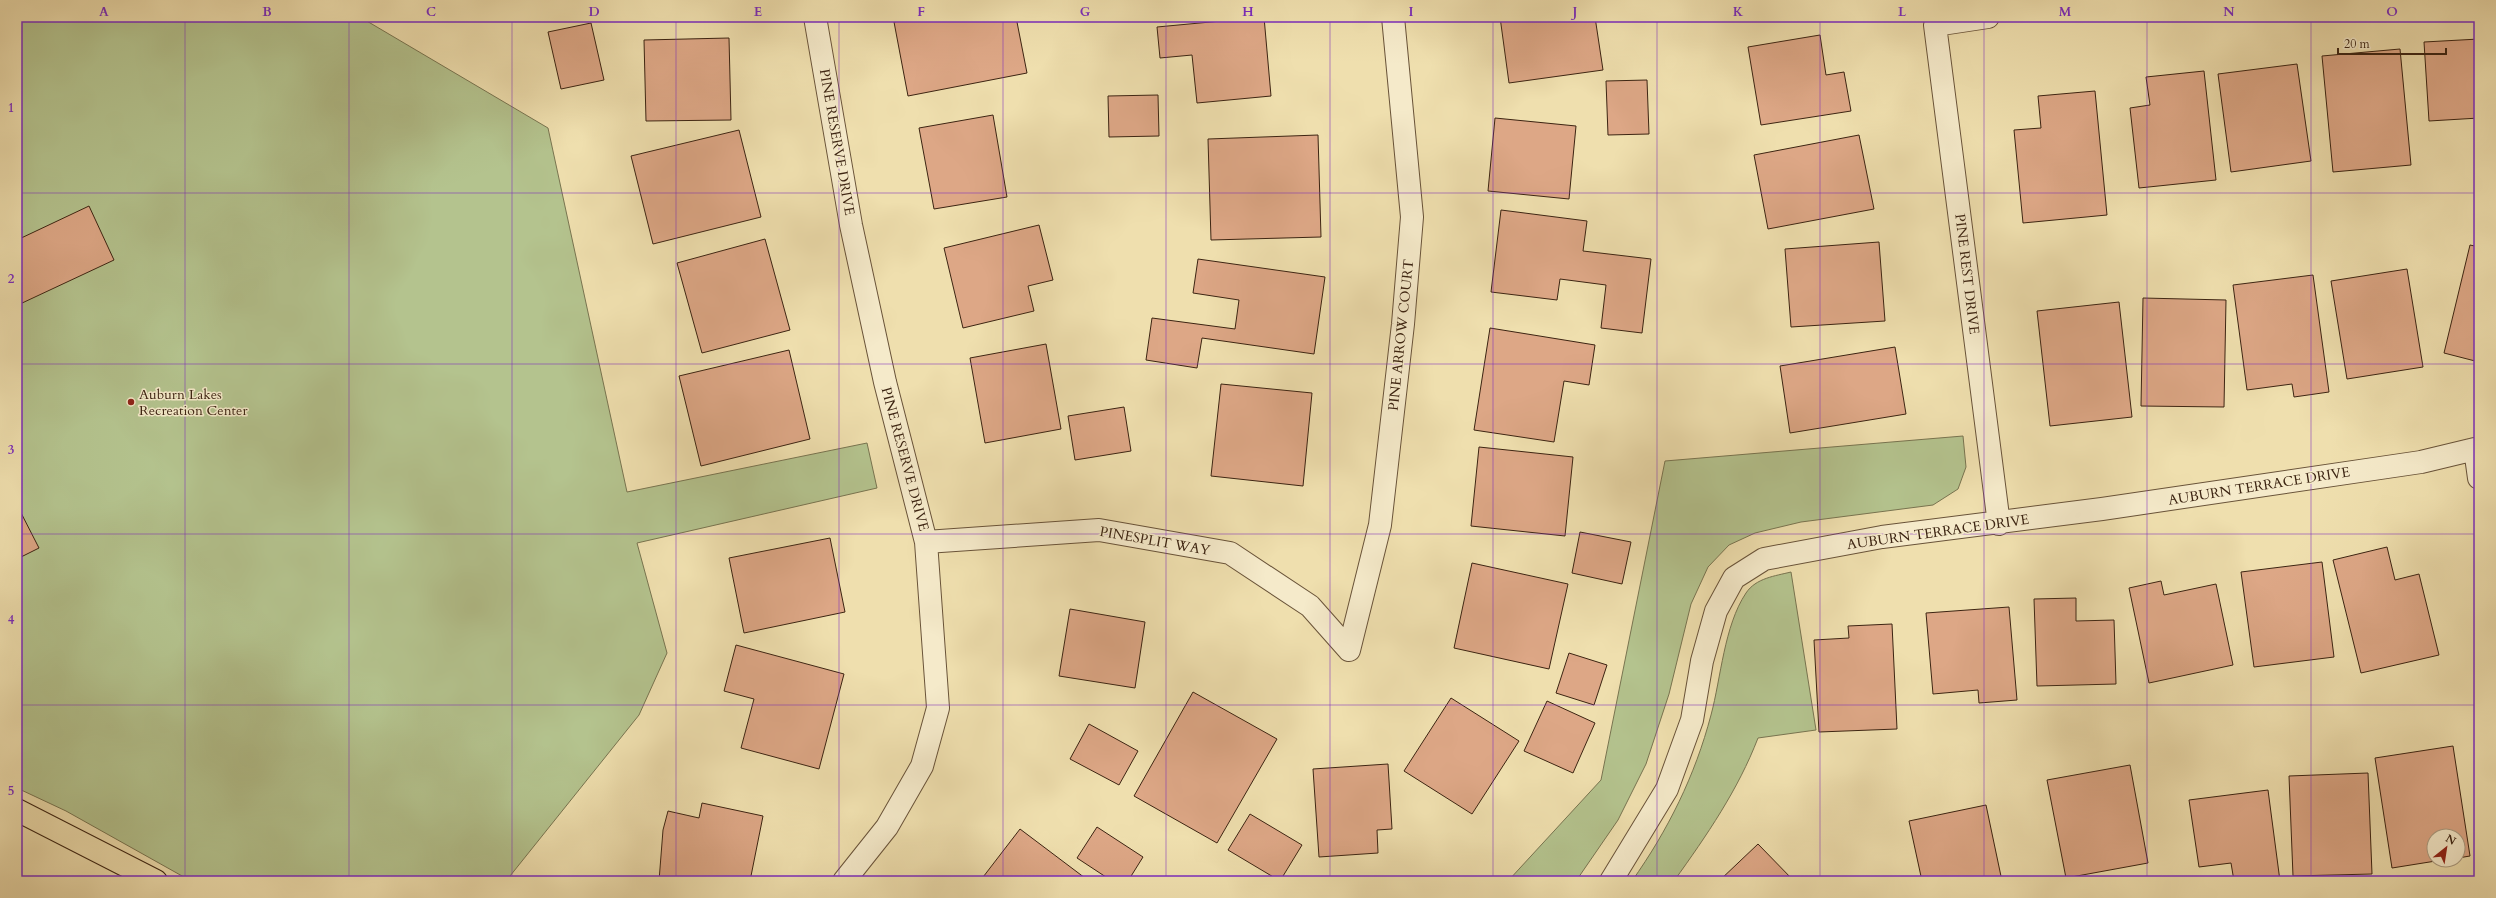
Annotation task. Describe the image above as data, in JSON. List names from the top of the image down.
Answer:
{
  "streets": {
    "street": [
      "PINE RESERVE DRIVE",
      "PINE REST DRIVE",
      "PINE ARROW COURT",
      "AUBURN TERRACE DRIVE",
      "PINESPLIT WAY"
    ]
  },
  "crossings": [
    ["PINE RESERVE DRIVE", "PINESPLIT WAY"],
    ["PINE REST DRIVE", "AUBURN TERRACE DRIVE"],
    ["PINE ARROW COURT", "PINESPLIT WAY"]
  ],
  "places": ["Auburn Lakes Recreation Center"],
  "scale_bar": "20 m",
  "north": "top right",
  "grid": {
    "columns": [
      "A",
      "B",
      "C",
      "D",
      "E",
      "F",
      "G",
      "H",
      "I",
      "J",
      "K",
      "L",
      "M",
      "N",
      "O"
    ],
    "rows": [
      "1",
      "2",
      "3",
      "4",
      "5"
    ]
  }
}
